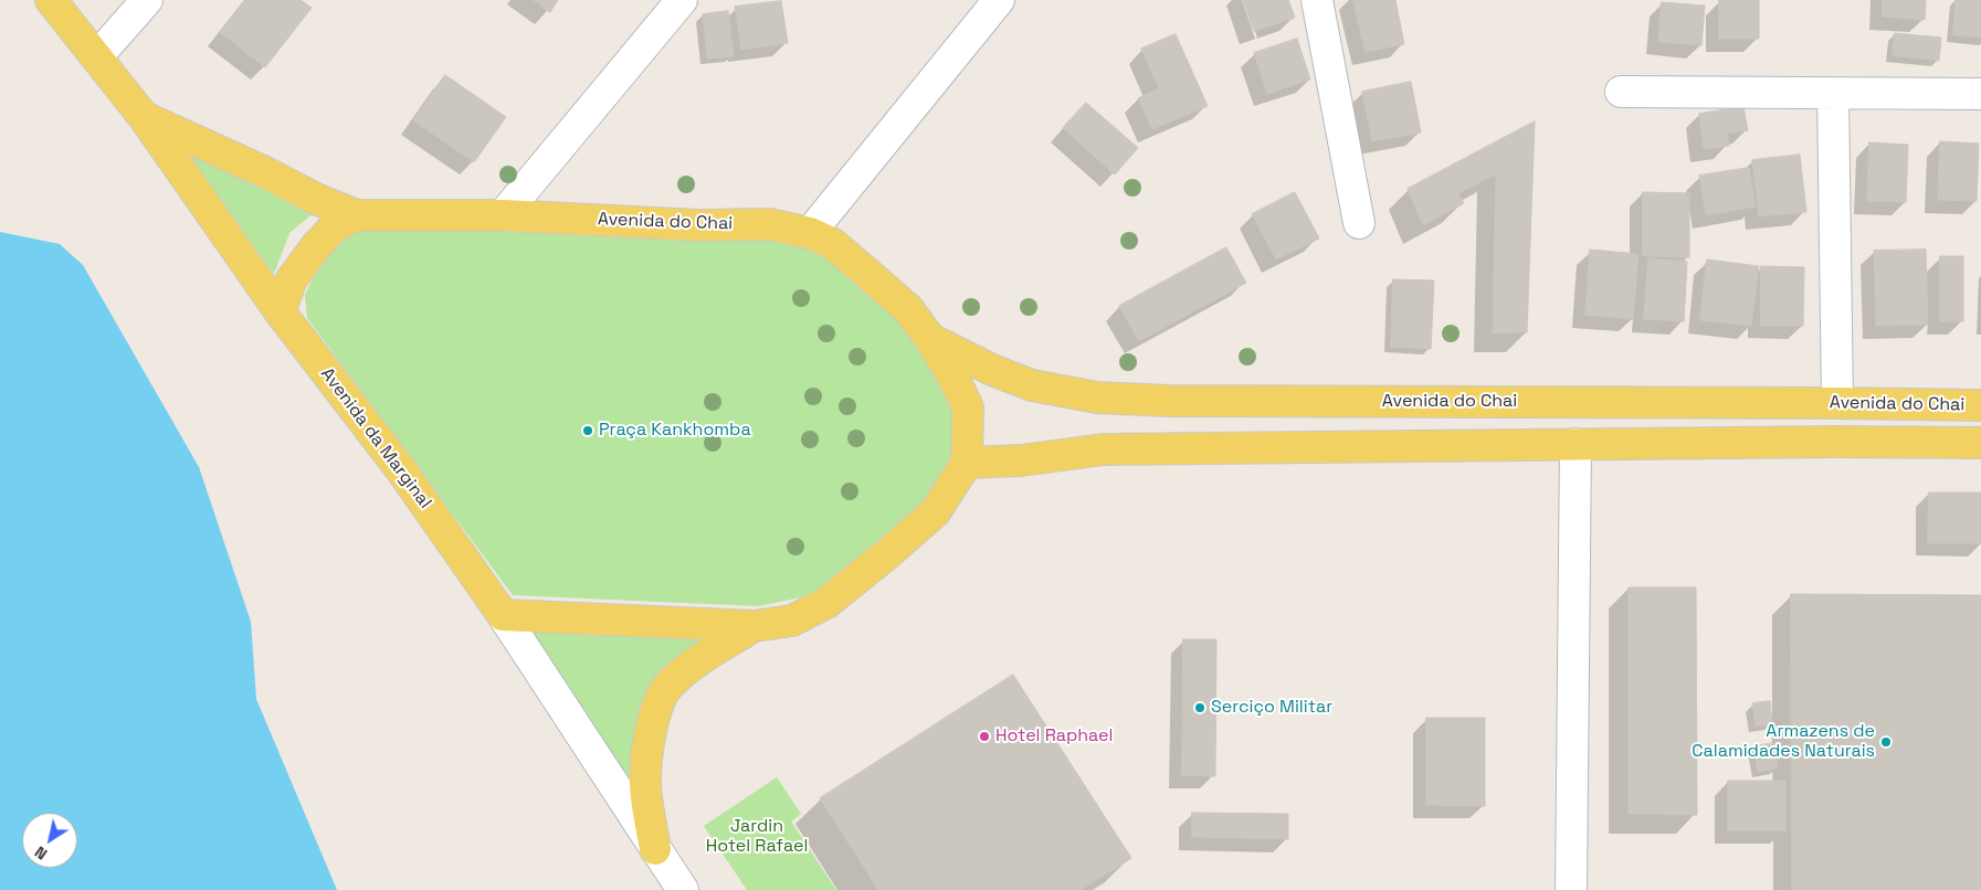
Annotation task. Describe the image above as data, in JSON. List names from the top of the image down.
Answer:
{
  "streets": {
    "main road": ["Avenida do Chai", "Avenida da Marginal"]
  },
  "parks": ["Jardin Hotel Rafael"],
  "places": [
    "Praça Kankhomba",
    "Serciço Militar",
    "Hotel Raphael",
    "Armazens de Calamidades Naturais"
  ],
  "north": "bottom left"
}
